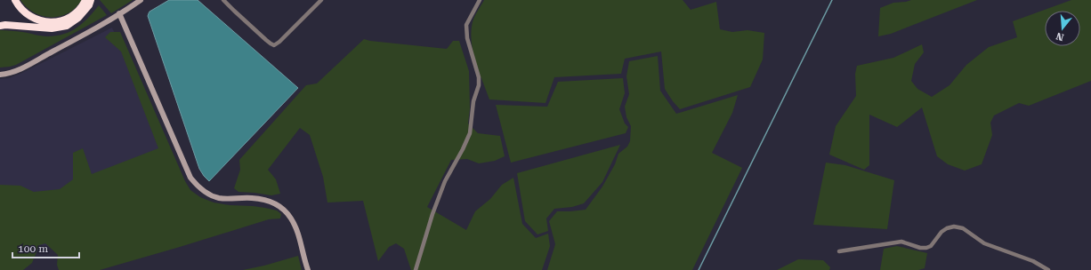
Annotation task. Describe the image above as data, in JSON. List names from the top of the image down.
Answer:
{
  "scale_bar": "100 m",
  "north": "bottom"
}
